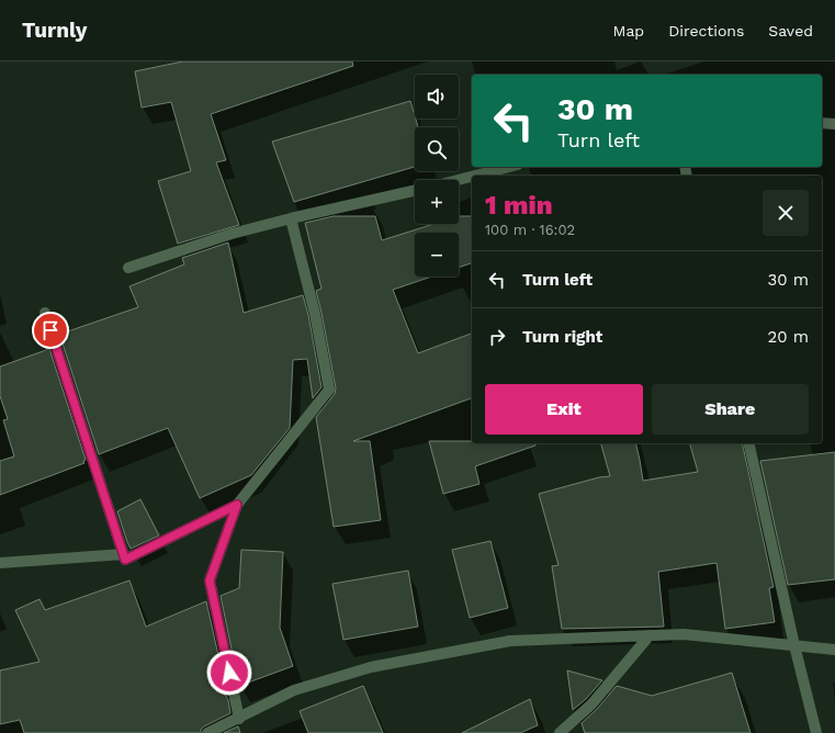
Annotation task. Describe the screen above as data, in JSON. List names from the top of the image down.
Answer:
{
  "page": {
    "header": "Turnly",
    "nav": ["Map", "Directions", "Saved"],
    "map_buttons": ["+", "−"],
    "turn": ["30 m", "Turn left"],
    "heading": ["1 min", "100 m · 16:02"],
    "list": [
      {
        "name": "Turn left",
        "value": "30 m"
      },
      {
        "name": "Turn right",
        "value": "20 m"
      }
    ],
    "buttons": ["Exit", "Share"]
  }
}
